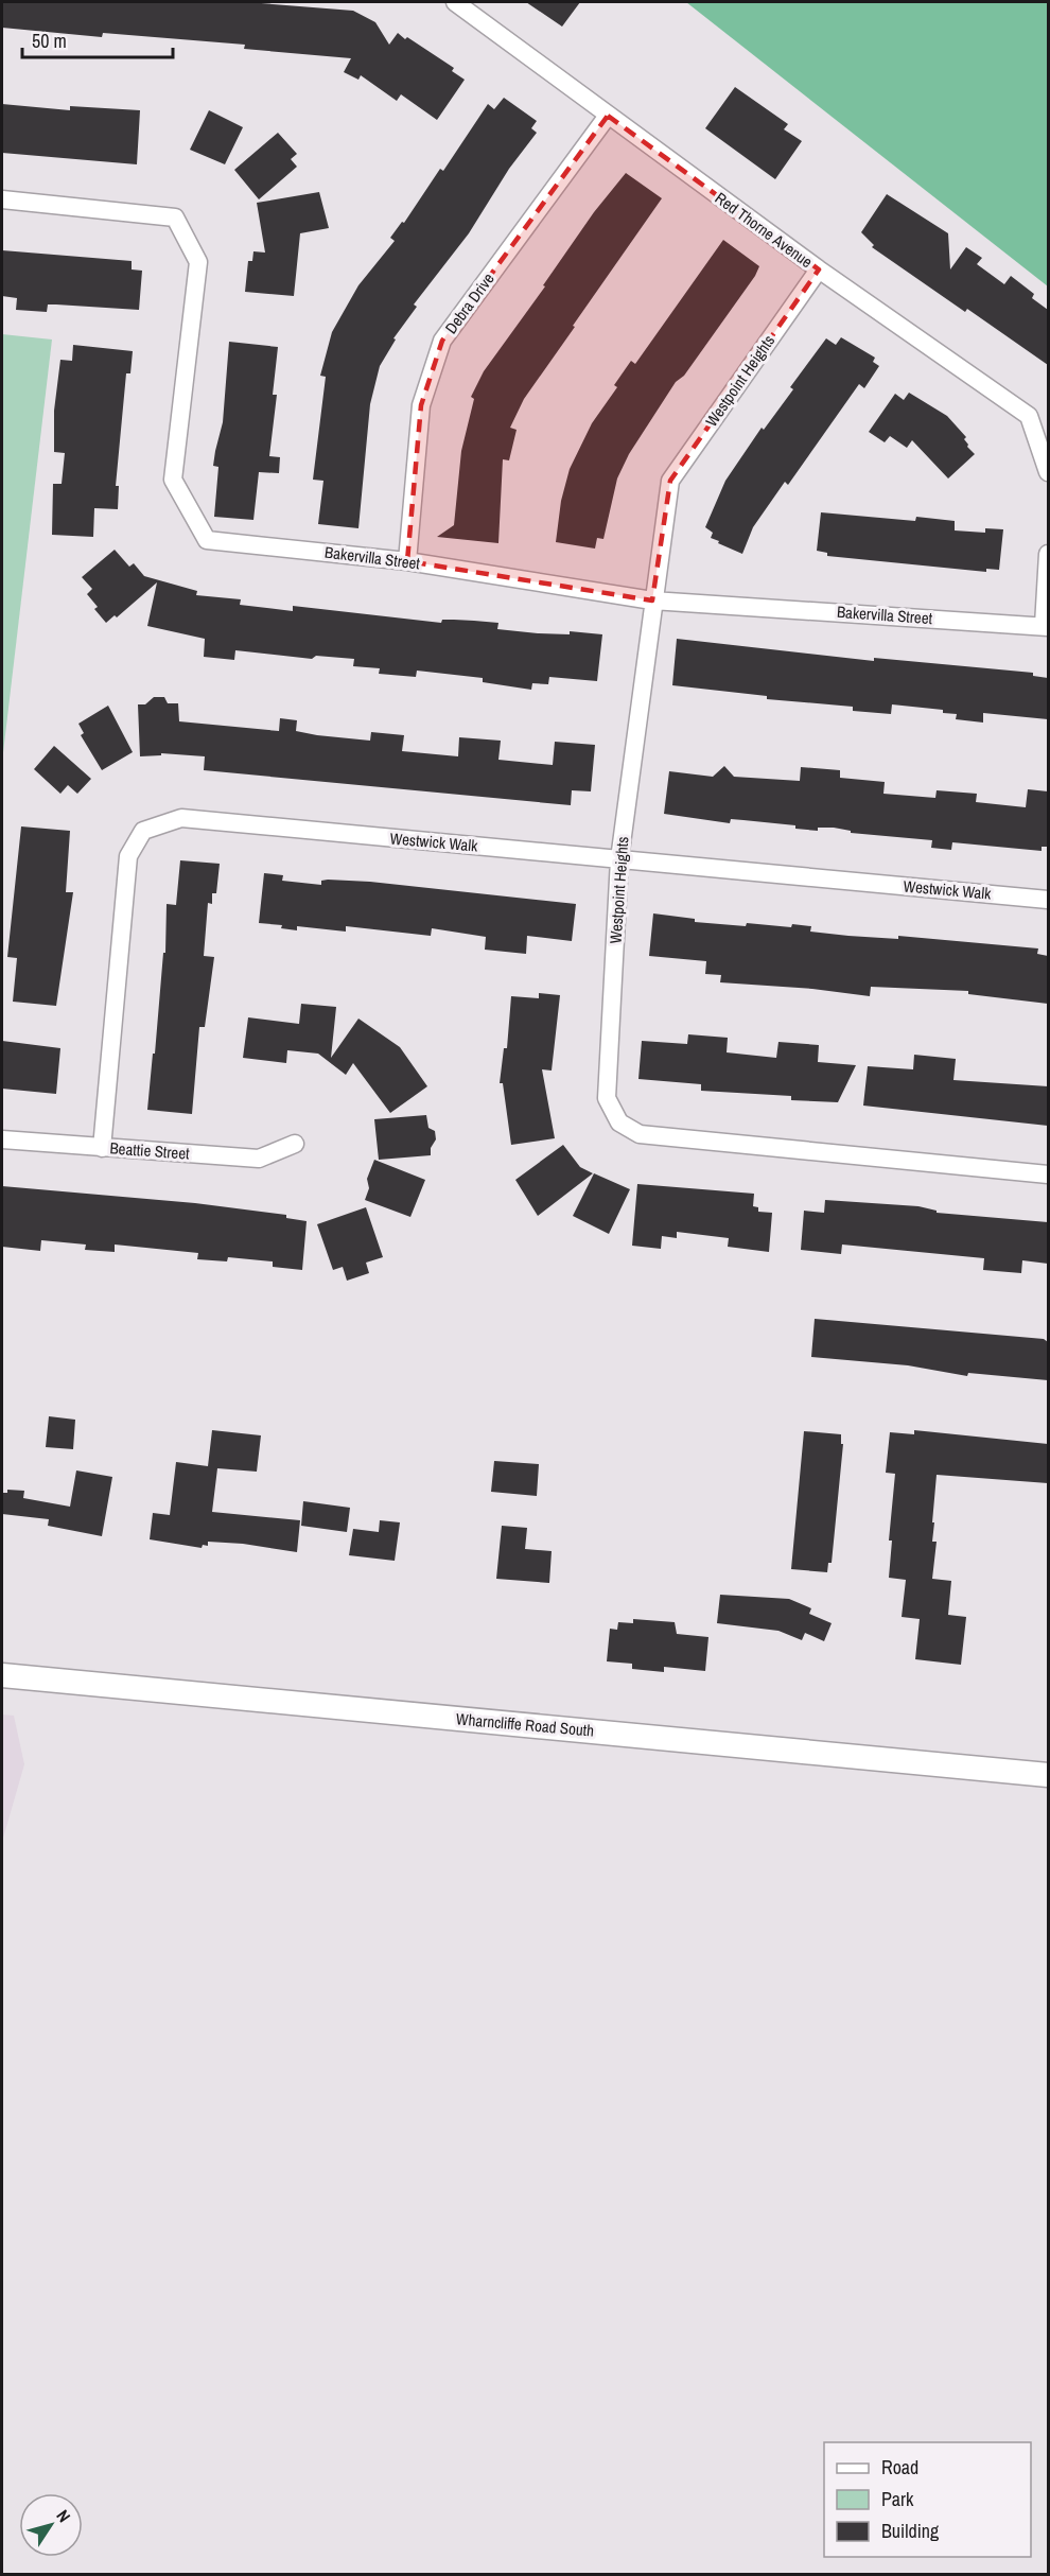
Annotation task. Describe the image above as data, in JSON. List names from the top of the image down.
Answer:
{
  "streets": {
    "main road": ["Wharncliffe Road South"],
    "street": [
      "Red Thorne Avenue",
      "Debra Drive",
      "Westpoint Heights",
      "Bakervilla Street",
      "Westwick Walk",
      "Beattie Street"
    ]
  },
  "crossings": [
    ["Red Thorne Avenue", "Debra Drive"],
    ["Red Thorne Avenue", "Westpoint Heights"],
    ["Debra Drive", "Bakervilla Street"],
    ["Westpoint Heights", "Bakervilla Street"],
    ["Westpoint Heights", "Westwick Walk"],
    ["Westwick Walk", "Beattie Street"]
  ],
  "legend": ["Road", "Park", "Building"],
  "scale_bar": "50 m",
  "north": "top right"
}
